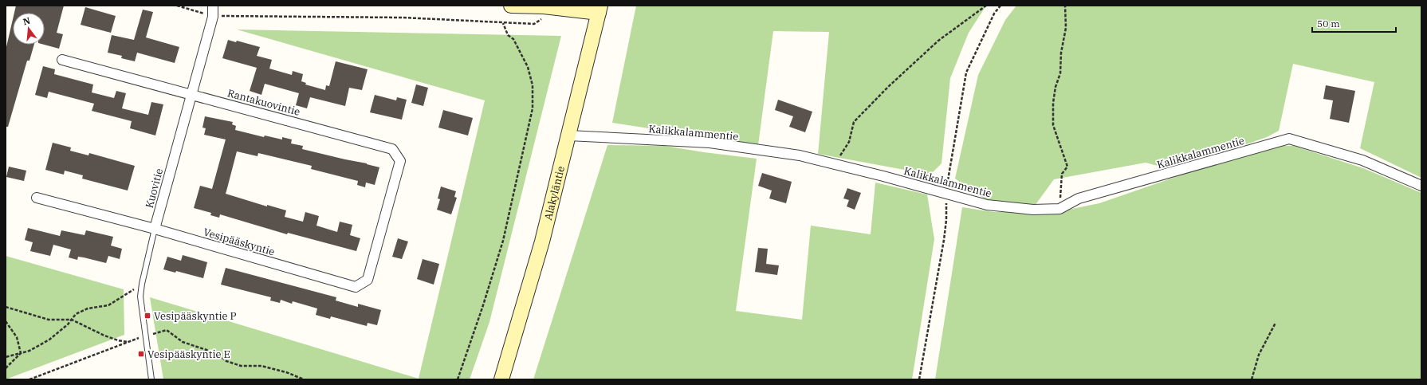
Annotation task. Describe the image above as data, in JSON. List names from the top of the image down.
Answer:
{
  "streets": {
    "main road": ["Alakyläntie"],
    "street": [
      "Rantakuovintie",
      "Kalikkalammentie",
      "Kuovitie",
      "Vesipääskyntie"
    ]
  },
  "crossings": [
    ["Rantakuovintie", "Kuovitie"],
    ["Rantakuovintie", "Vesipääskyntie"],
    ["Kalikkalammentie", "Alakyläntie"],
    ["Kuovitie", "Vesipääskyntie"]
  ],
  "places": {
    "transit": ["Vesipääskyntie P", "Vesipääskyntie E"]
  },
  "scale_bar": "50 m",
  "north": "top"
}
